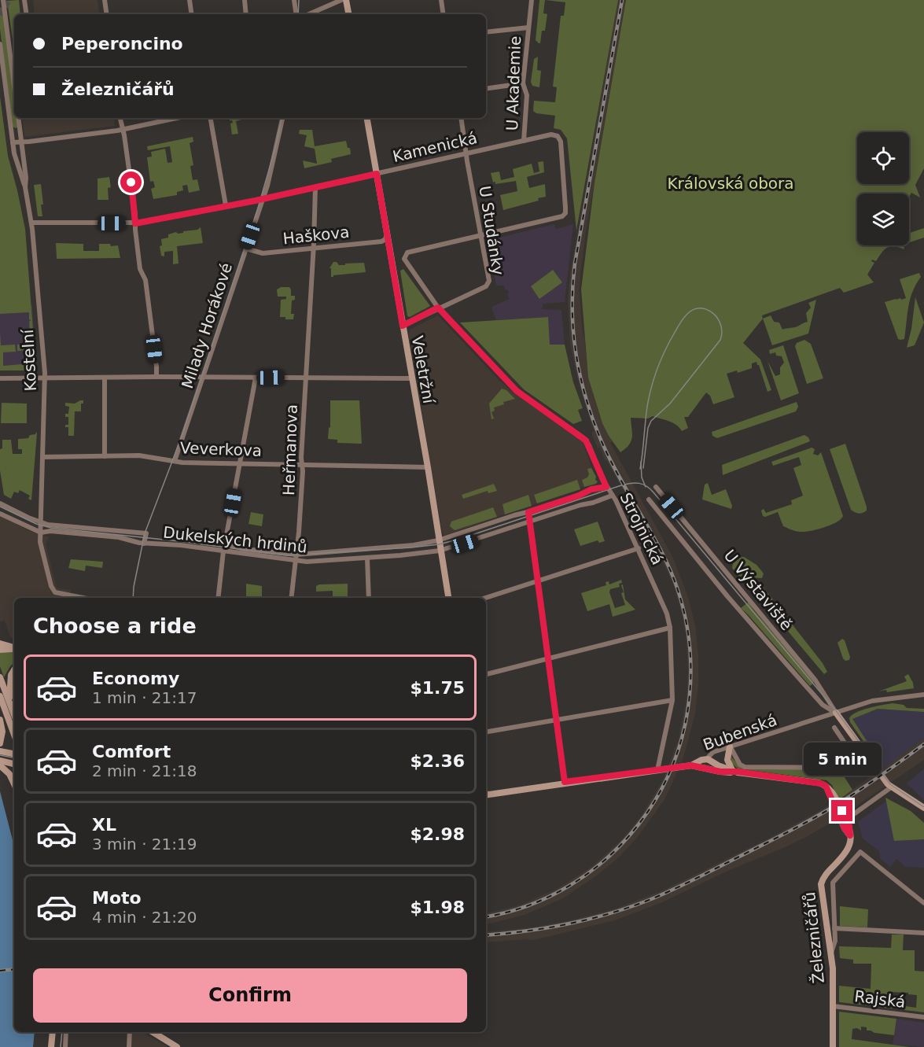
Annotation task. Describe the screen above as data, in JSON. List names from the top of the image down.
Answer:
{
  "streets": {
    "main road": [
      "Veletržní",
      "U Výstaviště",
      "Bubenská",
      "Železničářů"
    ],
    "street": [
      "U Akademie",
      "Kamenická",
      "U Studánky",
      "Haškova",
      "Milady Horákové",
      "Kostelní",
      "Veverkova",
      "Heřmanova",
      "Strojnická",
      "Dukelských hrdinů",
      "Rajská"
    ]
  },
  "crossings": [
    ["U Akademie", "Kamenická"],
    ["Kamenická", "U Studánky"],
    ["Kamenická", "Milady Horákové"],
    ["Kamenická", "Kostelní"],
    ["Kamenická", "Veletržní"],
    ["Kamenická", "Heřmanova"],
    ["Kamenická", "Strojnická"],
    ["U Studánky", "Veletržní"],
    ["U Studánky", "Strojnická"],
    ["Haškova", "Milady Horákové"],
    ["Haškova", "Veletržní"],
    ["Haškova", "Heřmanova"],
    ["Milady Horákové", "Veverkova"],
    ["Kostelní", "Veverkova"],
    ["Kostelní", "Dukelských hrdinů"],
    ["Veletržní", "Veverkova"],
    ["Veletržní", "Dukelských hrdinů"],
    ["Veverkova", "Heřmanova"],
    ["Veverkova", "Dukelských hrdinů"],
    ["Heřmanova", "Dukelských hrdinů"],
    ["Strojnická", "Dukelských hrdinů"],
    ["Strojnická", "Bubenská"],
    ["U Výstaviště", "Bubenská"],
    ["Bubenská", "Železničářů"],
    ["Železničářů", "Rajská"]
  ],
  "parks": ["Královská obora"],
  "page": {
    "banner": ["Peperoncino", "Železničářů"],
    "heading": "Choose a ride",
    "list": [
      {
        "name": "Economy",
        "note": "1 min · 21:17",
        "value": "$1.75"
      },
      {
        "name": "Comfort",
        "note": "2 min · 21:18",
        "value": "$2.36"
      },
      {
        "name": "XL",
        "note": "3 min · 21:19",
        "value": "$2.98"
      },
      {
        "name": "Moto",
        "note": "4 min · 21:20",
        "value": "$1.98"
      }
    ],
    "bubble": "5 min",
    "buttons": "Confirm"
  }
}
